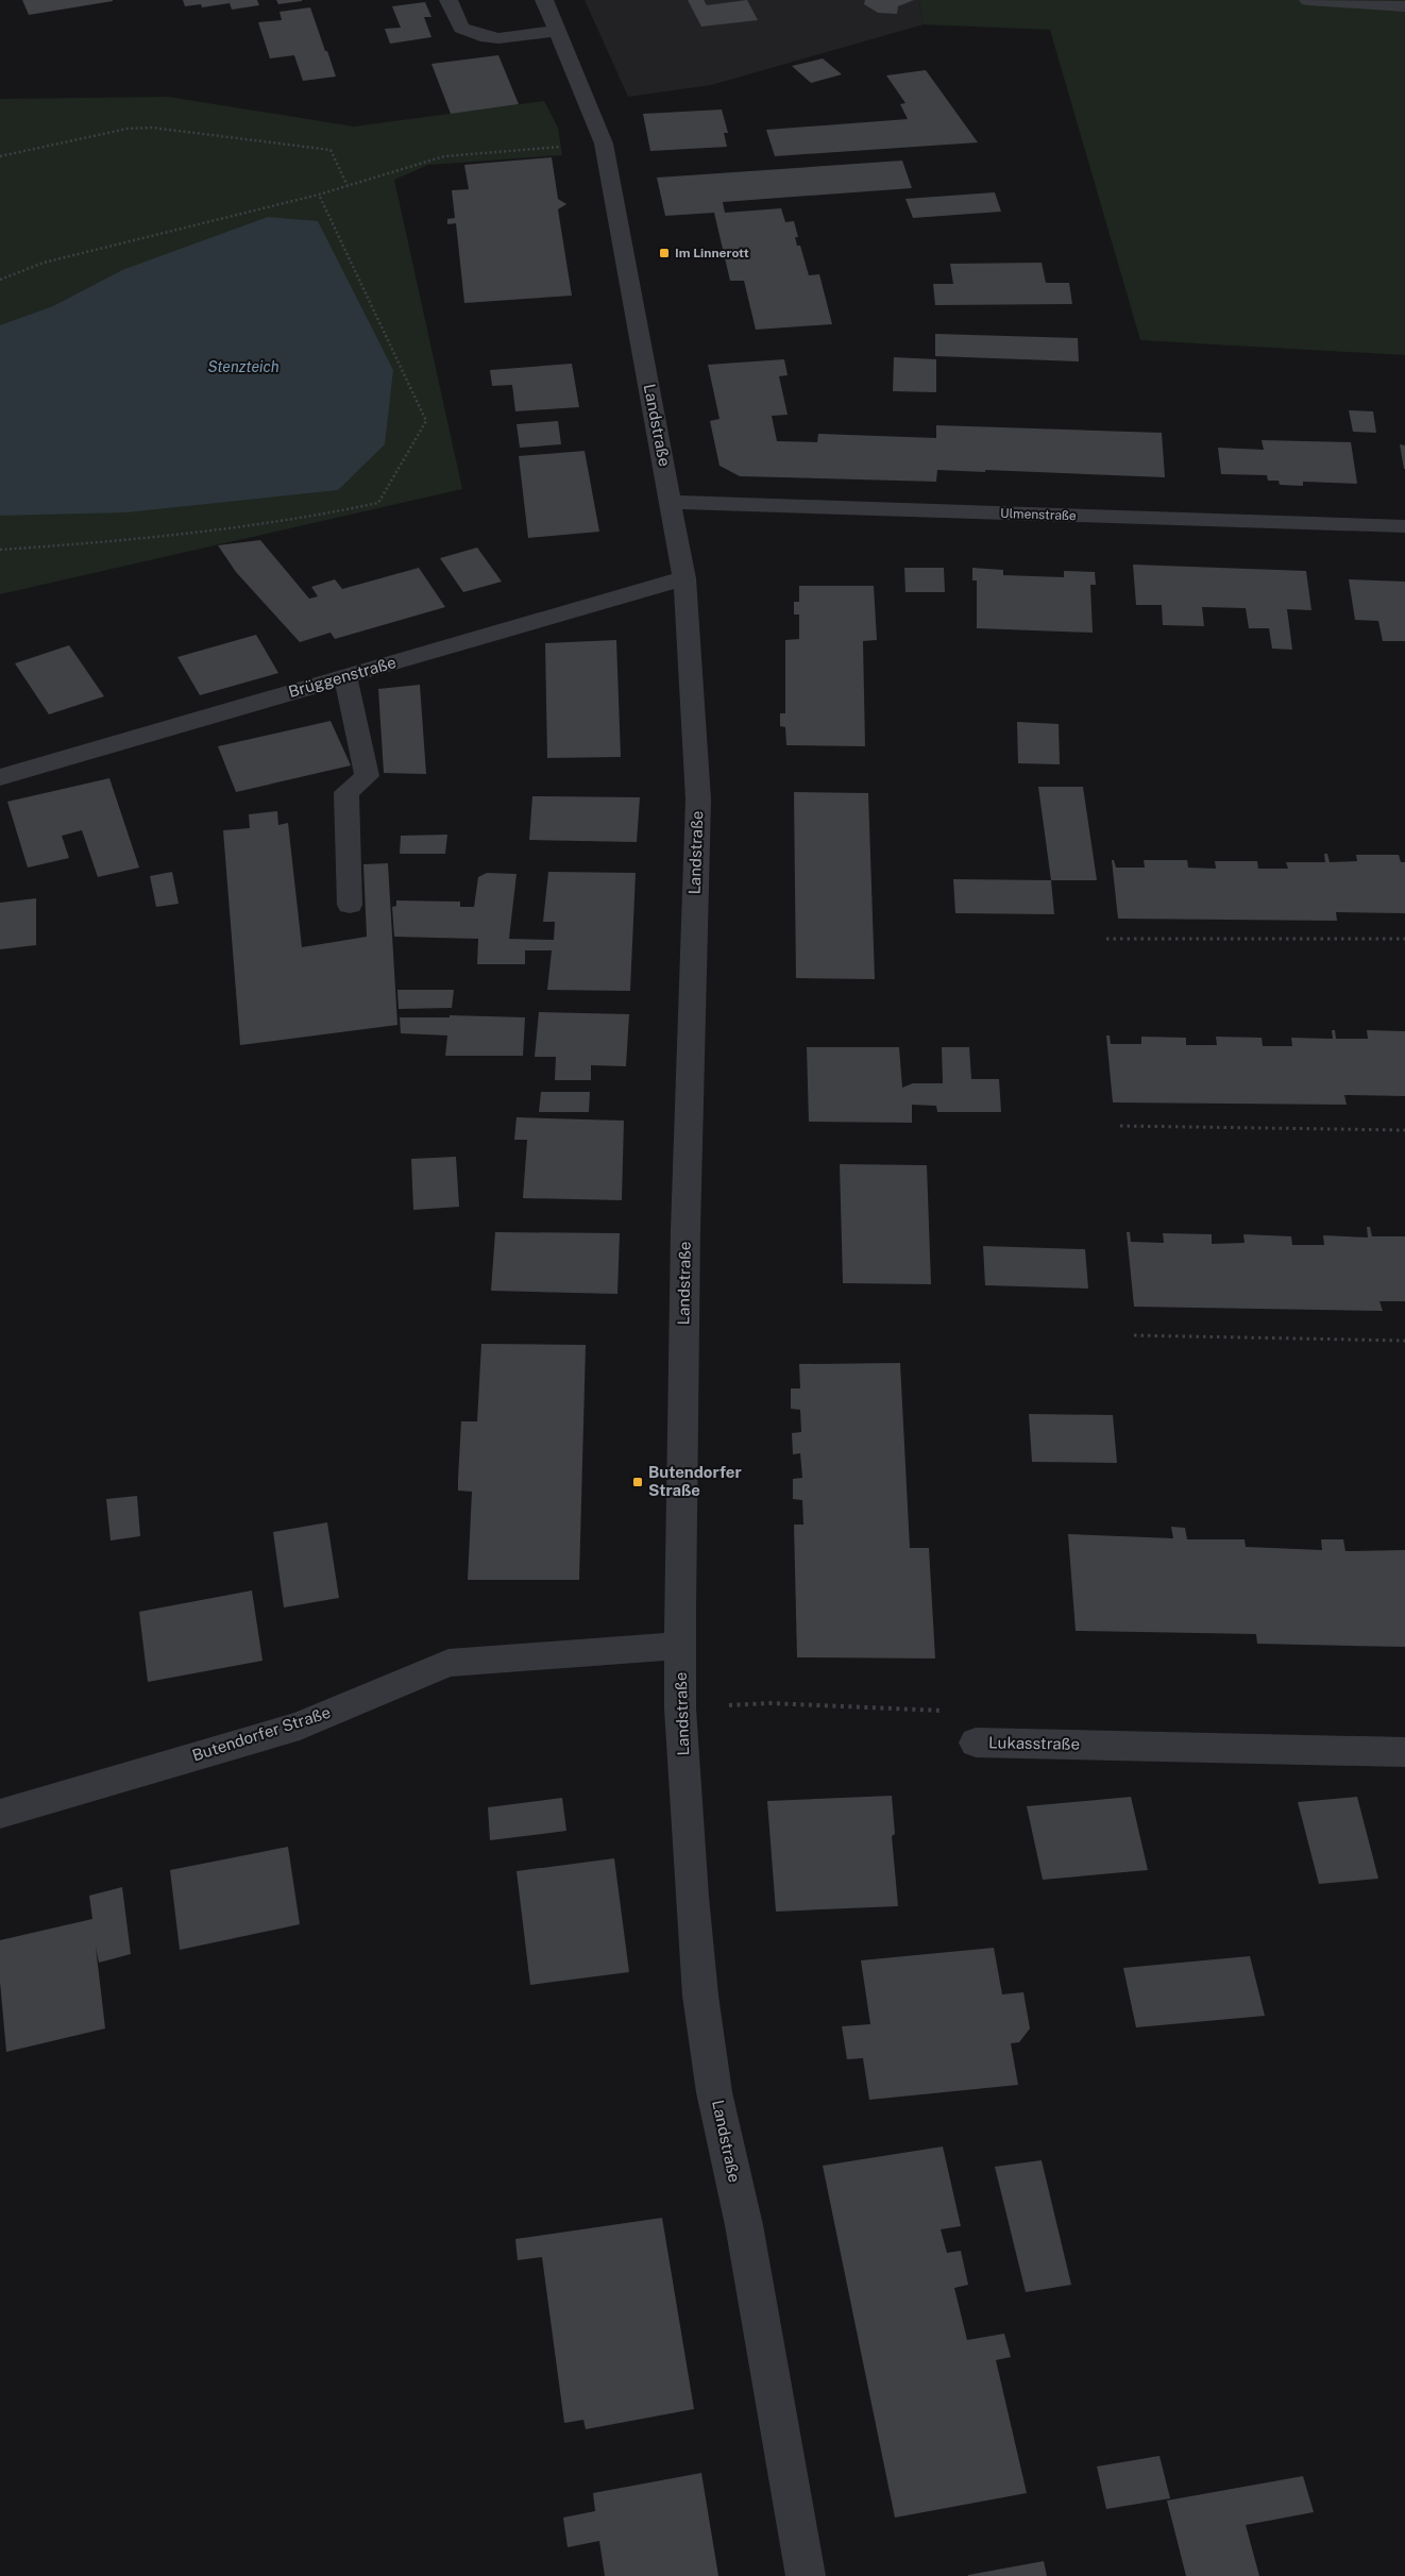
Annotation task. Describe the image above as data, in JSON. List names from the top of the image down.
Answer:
{
  "streets": {
    "street": [
      "Landstraße",
      "Ulmenstraße",
      "Brüggenstraße",
      "Butendorfer Straße",
      "Lukasstraße"
    ]
  },
  "crossings": [
    ["Landstraße", "Ulmenstraße"],
    ["Landstraße", "Brüggenstraße"],
    ["Landstraße", "Butendorfer Straße"],
    ["Landstraße", "Lukasstraße"]
  ],
  "water": ["Stenzteich"],
  "places": {
    "transit": ["Im Linnerott", "Butendorfer Straße"]
  }
}
